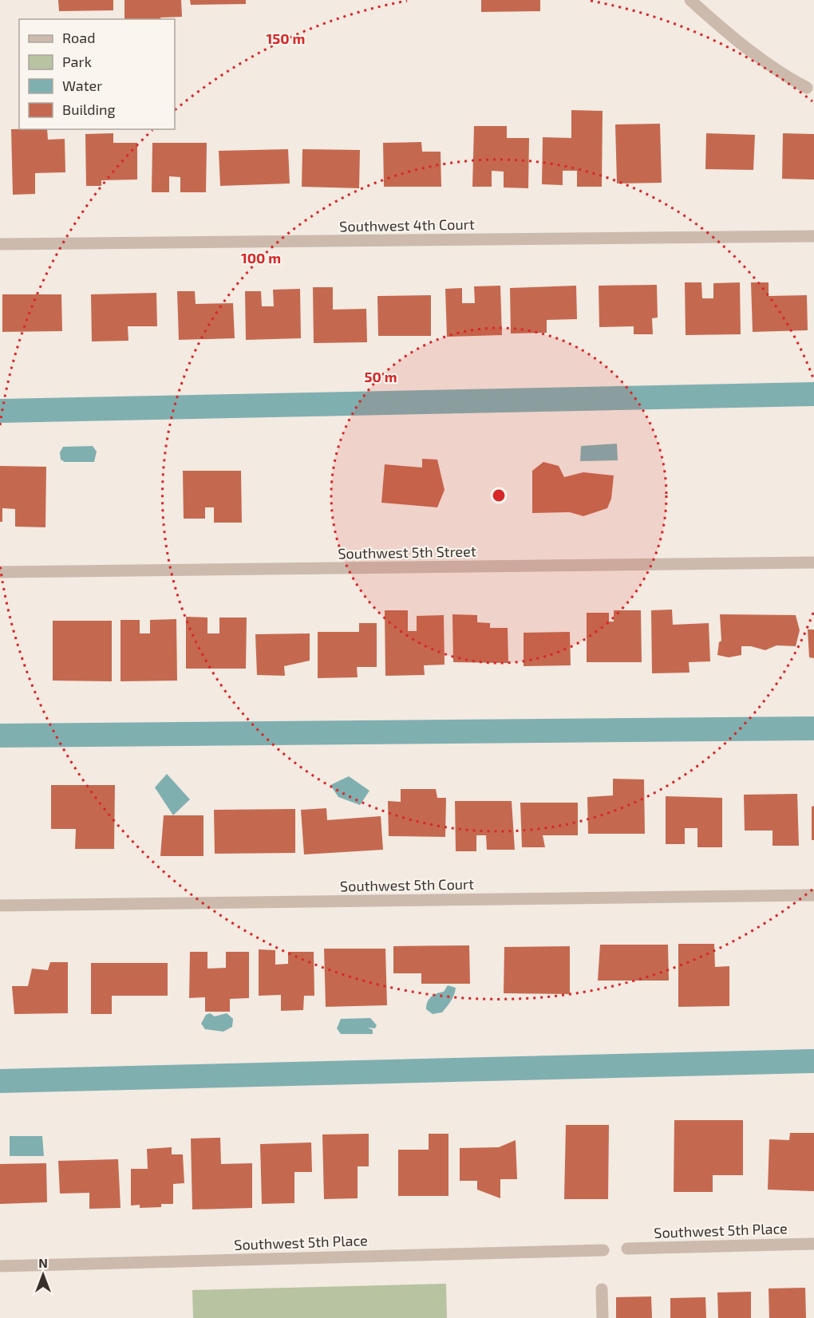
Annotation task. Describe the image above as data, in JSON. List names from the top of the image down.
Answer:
{
  "streets": {
    "street": [
      "Southwest 4th Court",
      "Southwest 5th Street",
      "Southwest 5th Court",
      "Southwest 5th Place"
    ]
  },
  "legend": [
    "Road",
    "Park",
    "Water",
    "Building"
  ],
  "north": "top",
  "rings": ["150 m", "100 m", "50 m"]
}
